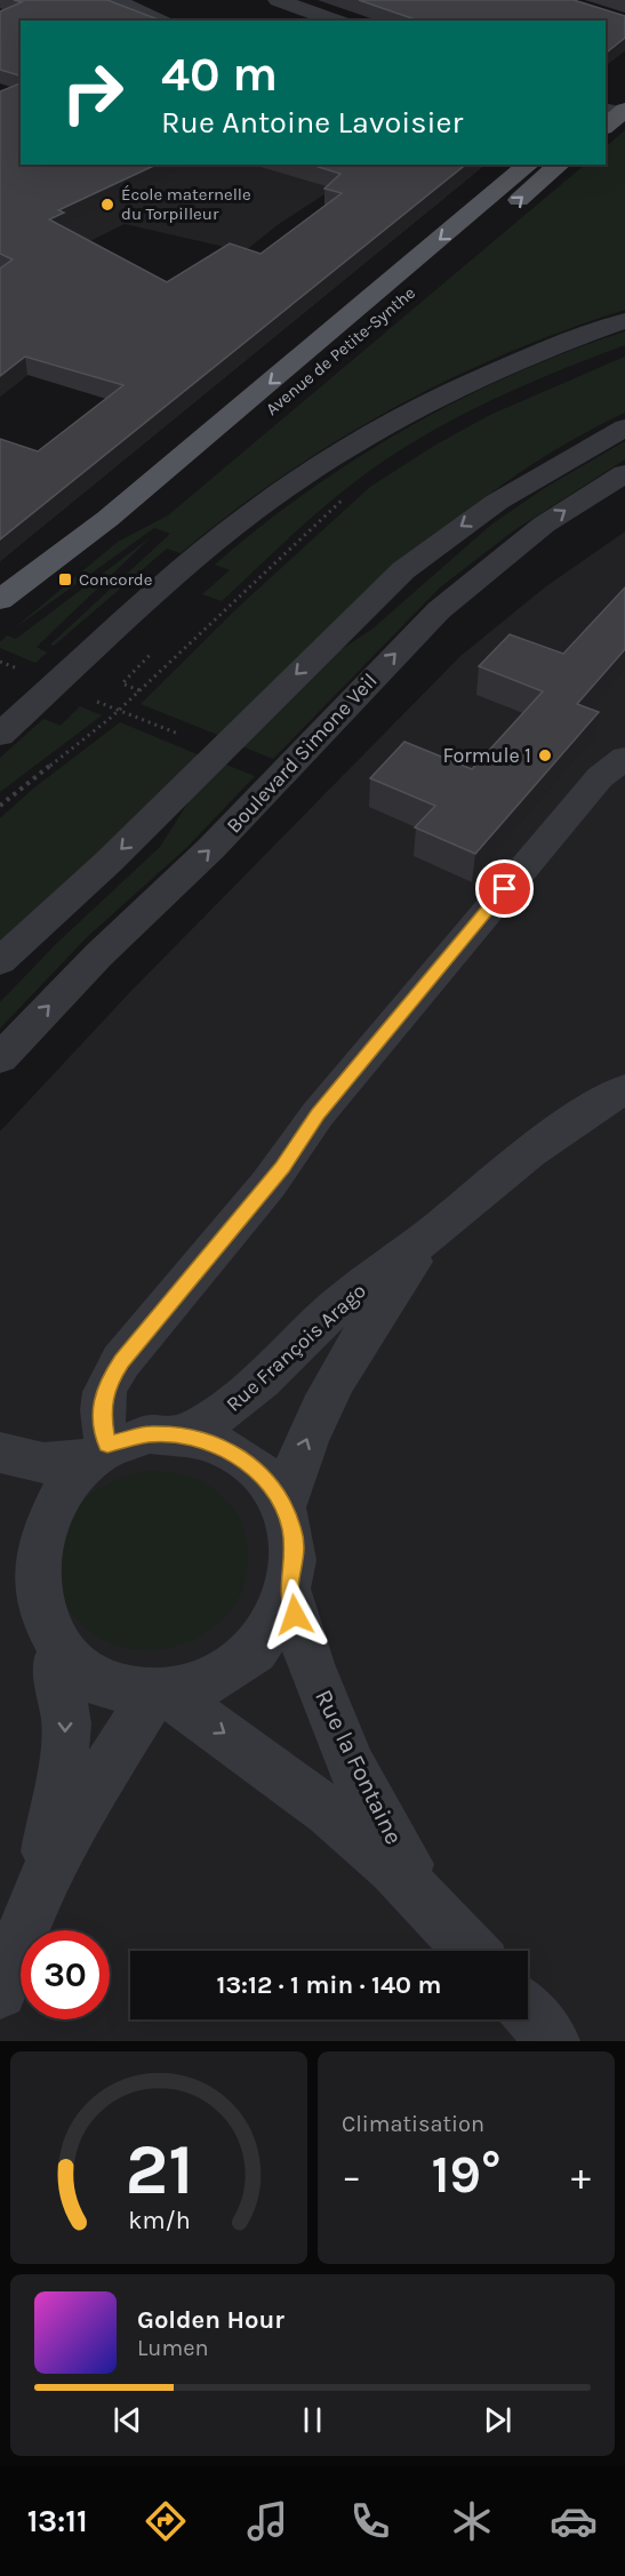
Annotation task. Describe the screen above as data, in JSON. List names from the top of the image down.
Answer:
{
  "streets": {
    "main road": ["Avenue de Petite-Synthe"],
    "street": ["Boulevard Simone Veil", "Rue François Arago", "Rue la Fontaine"]
  },
  "places": {
    "other": ["École maternelle du Torpilleur", "Formule 1"],
    "transit": ["Concorde"]
  },
  "page": {
    "turn": ["40 m", "Rue Antoine Lavoisier"],
    "limit": "30",
    "trip": "13:12 · 1 min · 140 m",
    "tile": "Climatisation",
    "heat": ["−", "19°", "+"],
    "song": ["Golden Hour", "Lumen"],
    "tabs": "13:11",
    "gauge": ["21", "km/h"]
  }
}
